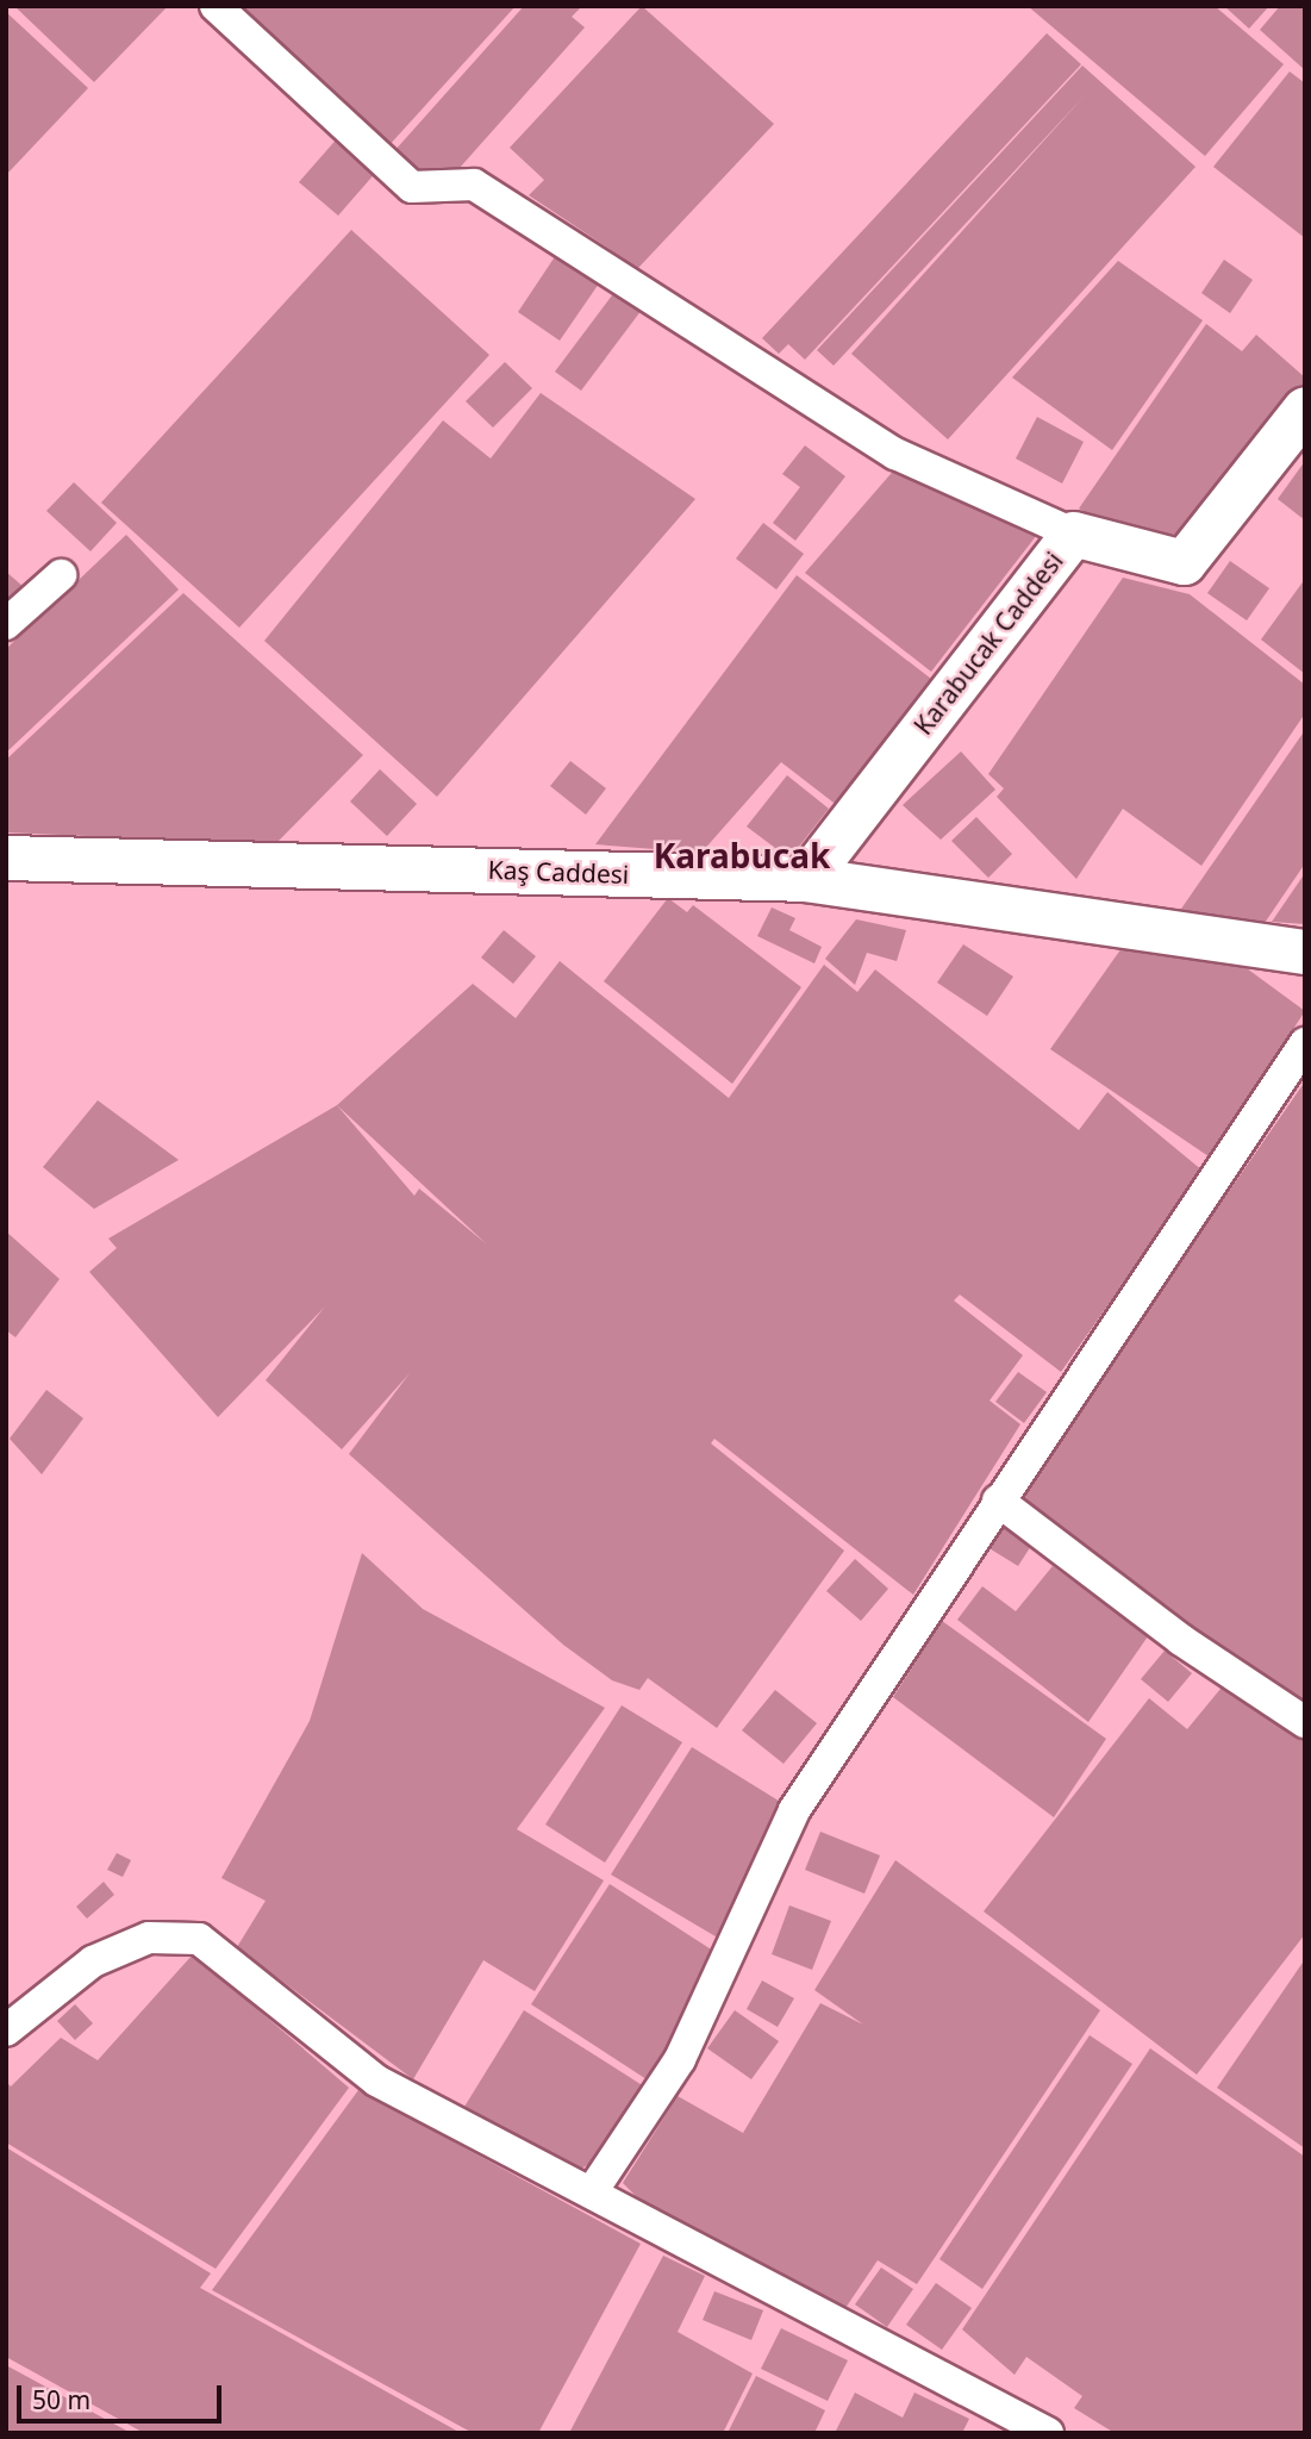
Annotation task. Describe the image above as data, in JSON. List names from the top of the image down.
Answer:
{
  "streets": {
    "street": ["Karabucak Caddesi", "Kaş Caddesi"]
  },
  "crossings": [
    ["Karabucak Caddesi", "Kaş Caddesi"]
  ],
  "districts": ["Karabucak"],
  "scale_bar": "50 m"
}
